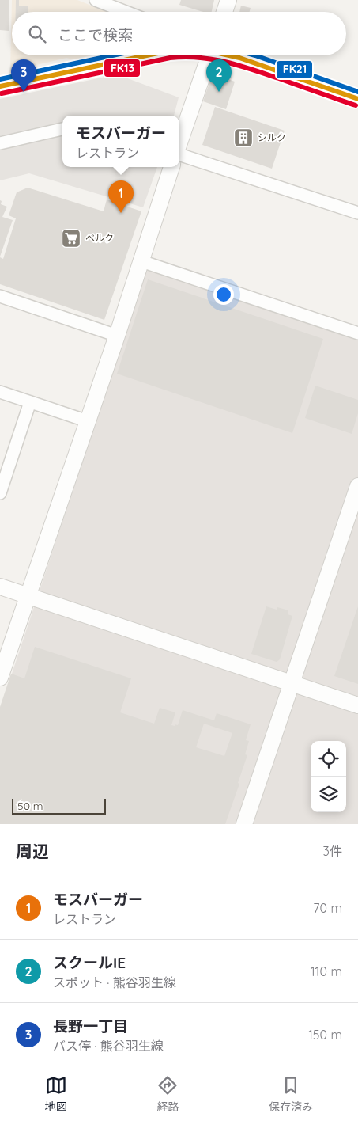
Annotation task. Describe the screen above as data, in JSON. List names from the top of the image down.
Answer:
{
  "places": {
    "building": ["シルク"],
    "supermarket": ["ベルク"]
  },
  "lines": ["transit line FK21", "transit line FK13"],
  "scale_bar": "50 m",
  "page": {
    "search": "ここで検索",
    "pins": ["2", "3", "1"],
    "popup": ["モスバーガー", "レストラン"],
    "scale": "50 m",
    "heading": ["周辺", "3件"],
    "list": [
      {
        "mark": "1",
        "name": "モスバーガー",
        "note": "レストラン",
        "value": "70 m"
      },
      {
        "mark": "2",
        "name": "スクールIE",
        "note": "スポット · 熊谷羽生線",
        "value": "110 m"
      },
      {
        "mark": "3",
        "name": "長野一丁目",
        "note": "バス停 · 熊谷羽生線",
        "value": "150 m"
      }
    ],
    "nav": ["地図", "経路", "保存済み"]
  }
}
